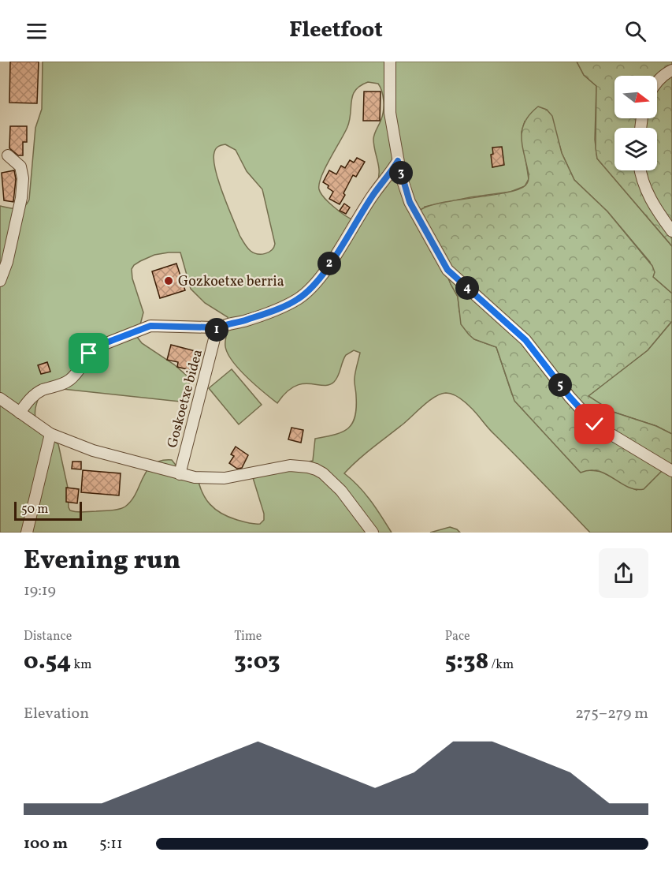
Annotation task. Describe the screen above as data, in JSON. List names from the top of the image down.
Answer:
{
  "streets": {
    "street": ["Goskoetxe bidea"]
  },
  "places": ["Gozkoetxe berria"],
  "scale_bar": "50 m",
  "north": "right",
  "page": {
    "header": "Fleetfoot",
    "pins": [
      "3",
      "2",
      "4",
      "1",
      "5"
    ],
    "scale": "50 m",
    "heading": ["Evening run", "19:19"],
    "stats": [
      ["Distance", "0.54 km"],
      ["Time", "3:03"],
      ["Pace", "5:38 /km"]
    ],
    "chart": ["Elevation", "275–279 m"],
    "list": [
      {
        "name": "100 m",
        "note": "5:11"
      }
    ]
  }
}
